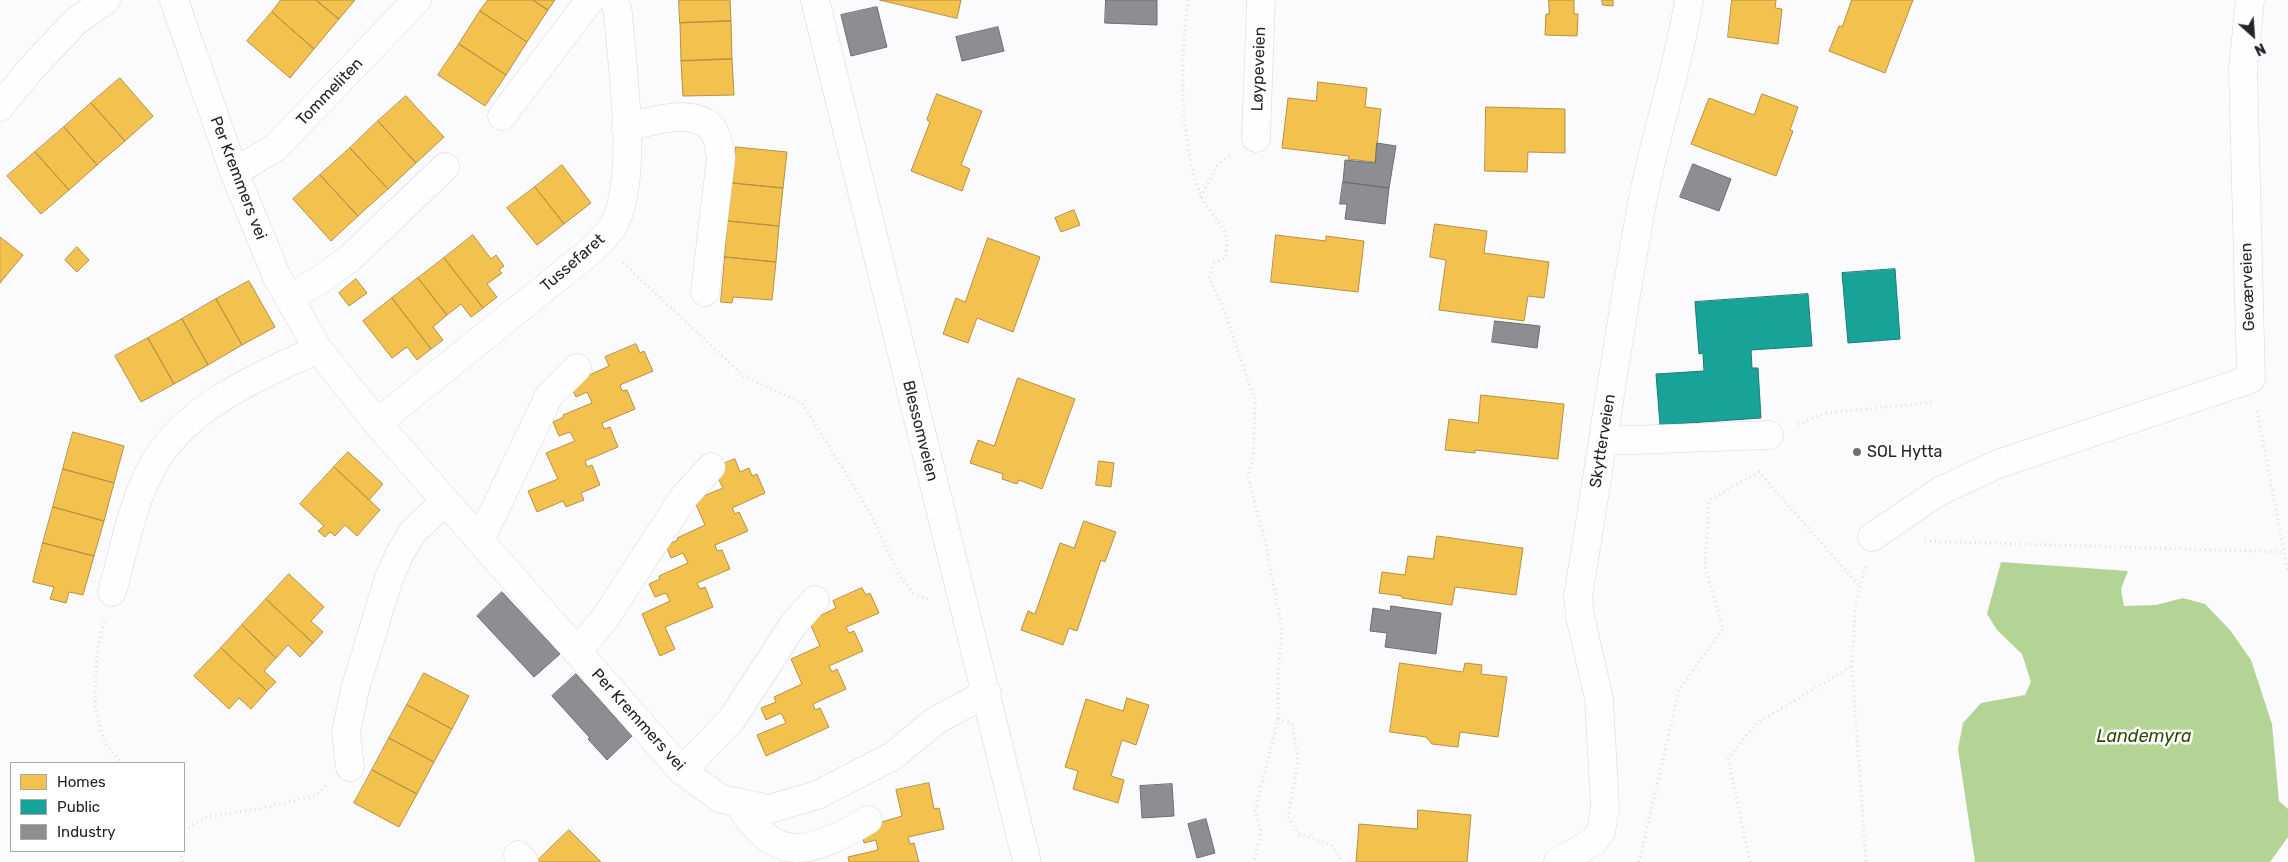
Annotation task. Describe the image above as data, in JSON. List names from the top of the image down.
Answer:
{
  "streets": {
    "street": [
      "Løypeveien",
      "Tommeliten",
      "Per Kremmers vei",
      "Tussefaret",
      "Geværveien",
      "Blessomveien",
      "Skytterveien"
    ]
  },
  "crossings": [
    ["Tommeliten", "Per Kremmers vei"],
    ["Per Kremmers vei", "Tussefaret"],
    ["Per Kremmers vei", "Blessomveien"]
  ],
  "water": ["Landemyra"],
  "places": ["SOL Hytta"],
  "legend": ["Homes", "Public", "Industry"],
  "north": "bottom right"
}
